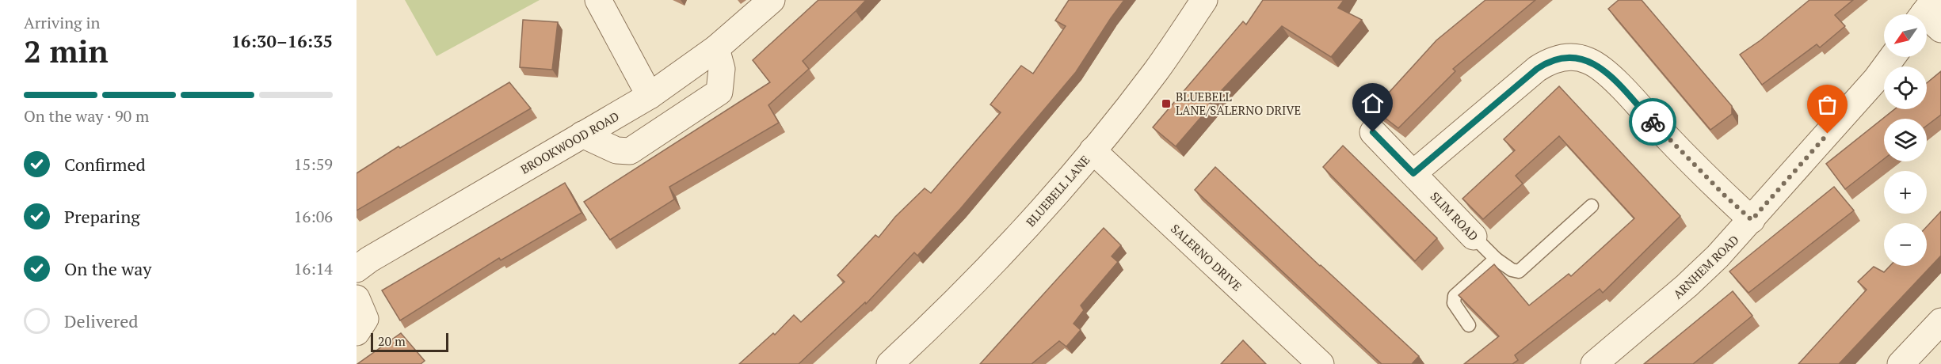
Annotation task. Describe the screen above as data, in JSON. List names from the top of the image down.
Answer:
{
  "streets": {
    "street": [
      "BROOKWOOD ROAD",
      "BLUEBELL LANE",
      "SLIM ROAD",
      "SALERNO DRIVE",
      "ARNHEM ROAD"
    ]
  },
  "crossings": [
    ["BLUEBELL LANE", "SALERNO DRIVE"]
  ],
  "places": {
    "transit": ["BLUEBELL LANE/SALERNO DRIVE"]
  },
  "scale_bar": "20 m",
  "north": "bottom left",
  "page": {
    "heading": ["2 min", "Arriving in", "16:30–16:35"],
    "map_buttons": ["+", "−"],
    "bar": "On the way · 90 m",
    "list": [
      ["Confirmed", "15:59"],
      ["Preparing", "16:06"],
      ["On the way", "16:14"],
      "Delivered"
    ],
    "scale": "20 m"
  }
}
